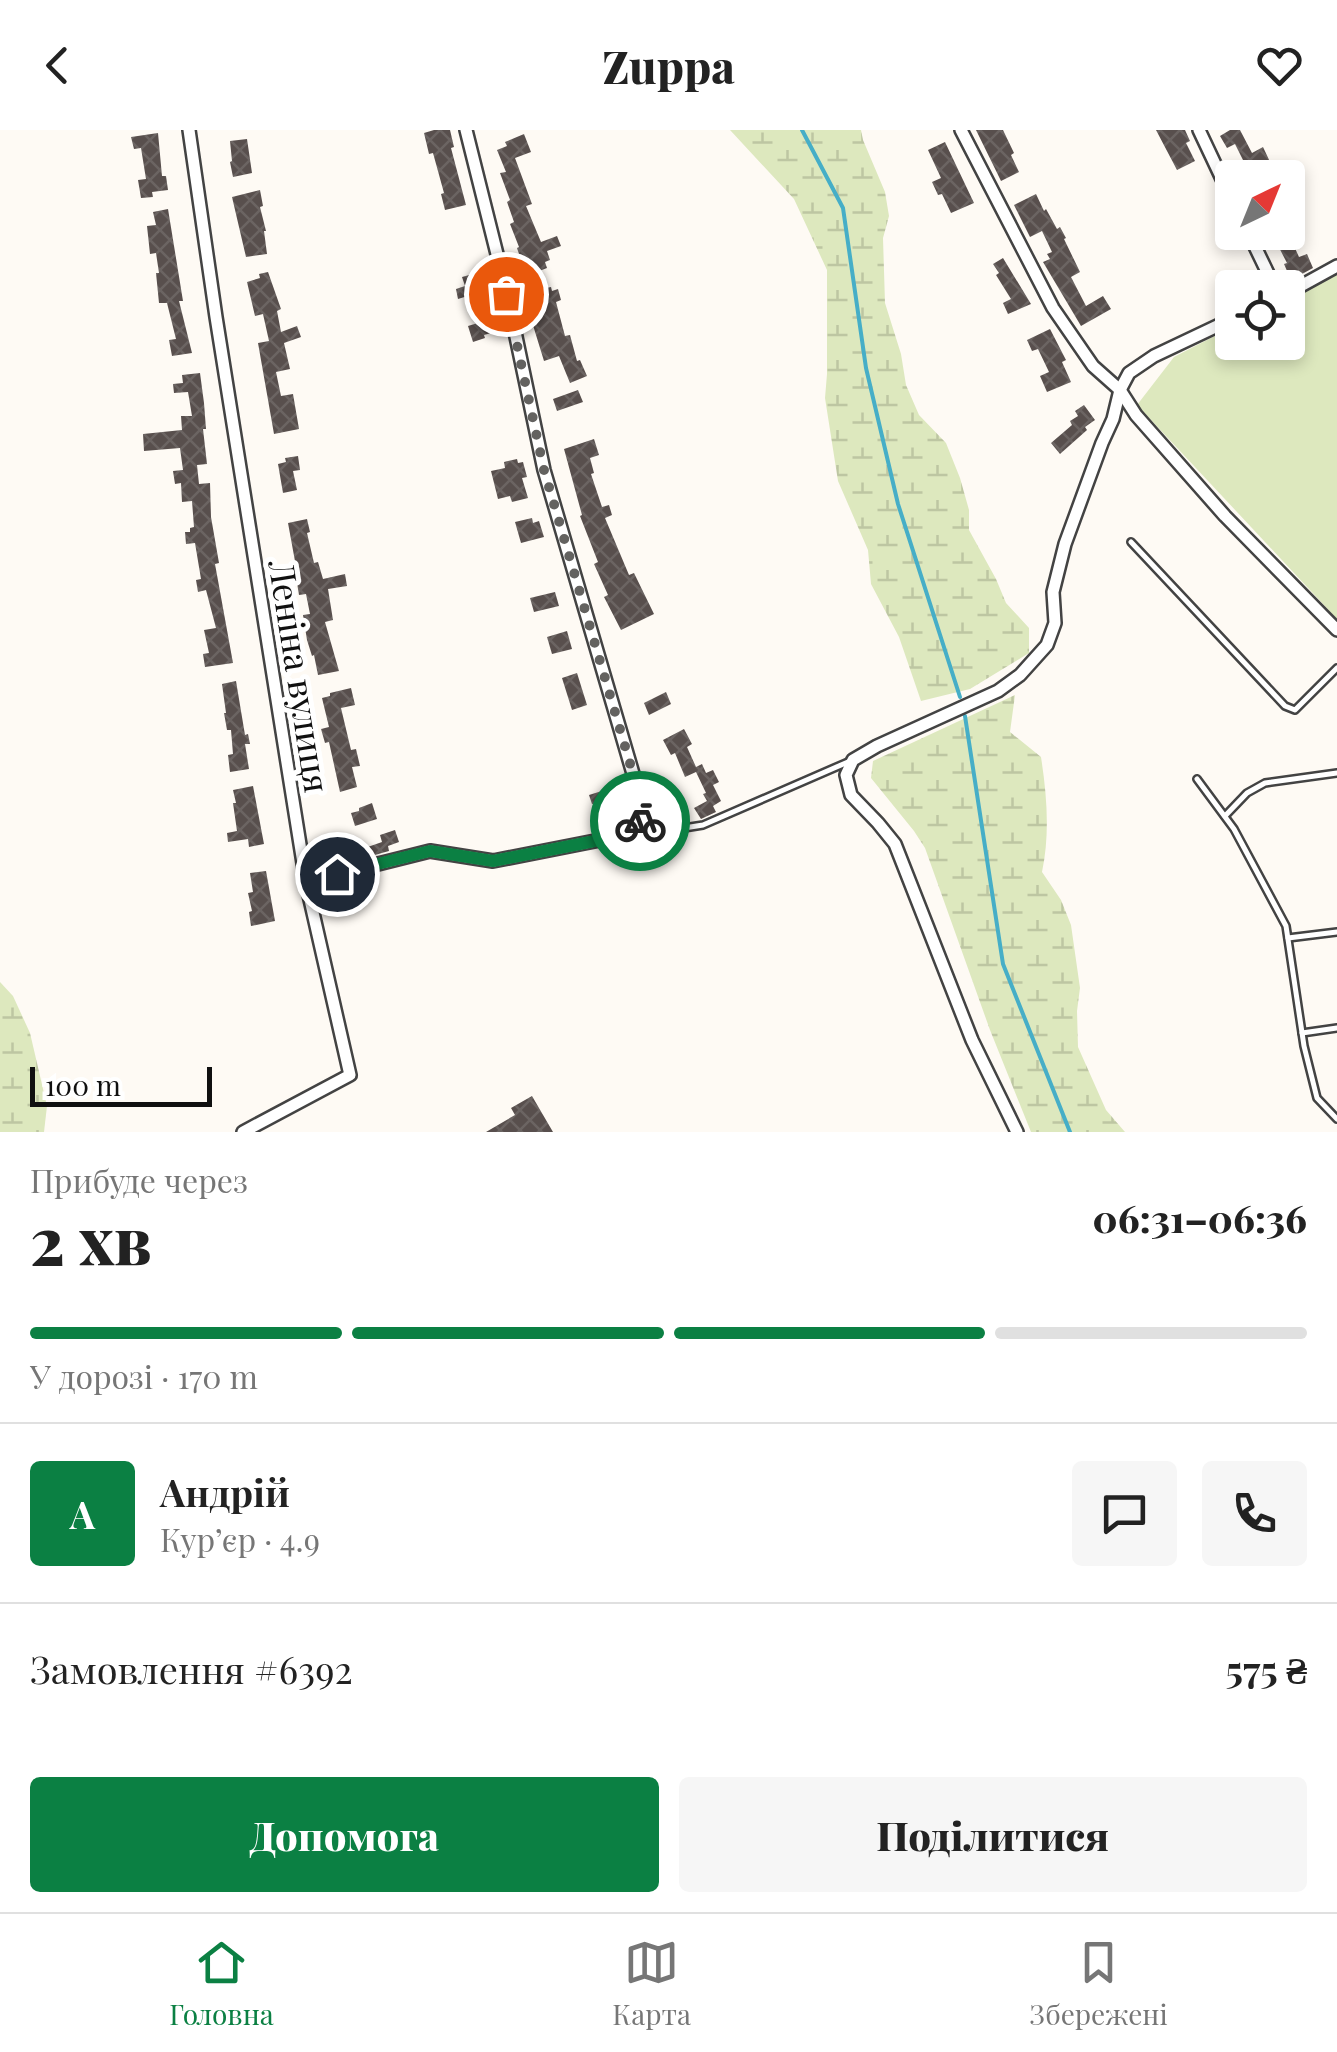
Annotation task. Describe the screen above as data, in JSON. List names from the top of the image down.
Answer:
{
  "streets": {
    "street": ["Леніна вулиця"]
  },
  "scale_bar": "100 m",
  "north": "top right",
  "page": {
    "header": "Zuppa",
    "scale": "100 m",
    "heading": ["2 хв", "Прибуде через", "06:31–06:36"],
    "panel": [
      "Андрій",
      "Кур’єр · 4.9",
      "Замовлення #6392",
      "575 ₴"
    ],
    "bar": "У дорозі · 170 m",
    "round": "А",
    "buttons": ["Допомога", "Поділитися"],
    "tabs": ["Головна", "Карта", "Збережені"]
  }
}
